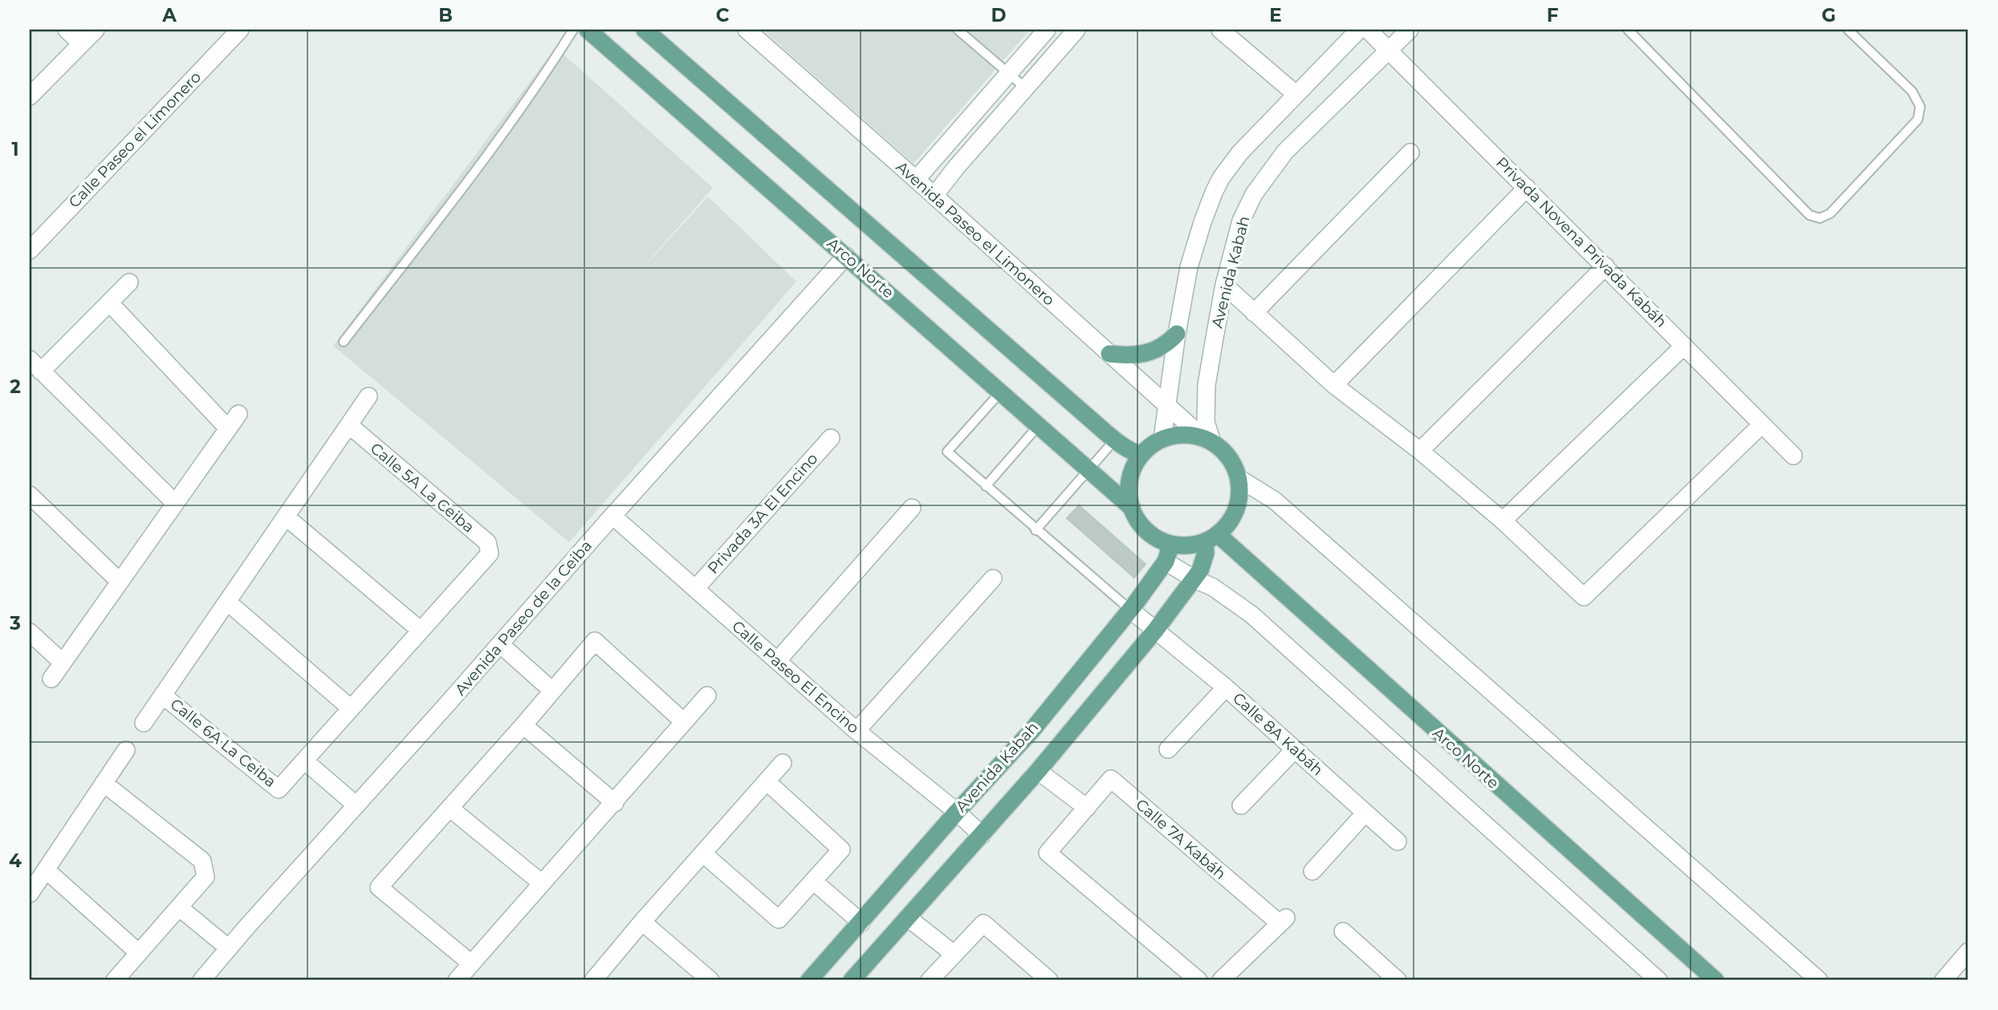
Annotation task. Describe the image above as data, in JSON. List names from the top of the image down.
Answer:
{
  "streets": {
    "main road": ["Arco Norte", "Avenida Kabah"],
    "street": [
      "Calle Paseo el Limonero",
      "Avenida Paseo el Limonero",
      "Privada Novena Privada Kabáh",
      "Calle 5A La Ceiba",
      "Privada 3A El Encino",
      "Avenida Paseo de la Ceiba",
      "Calle Paseo El Encino",
      "Calle 8A Kabáh",
      "Calle 6A La Ceiba",
      "Calle 7A Kabáh"
    ]
  },
  "crossings": [
    ["Avenida Paseo el Limonero", "Arco Norte"],
    ["Avenida Paseo el Limonero", "Avenida Kabah"],
    ["Privada Novena Privada Kabáh", "Avenida Kabah"],
    ["Arco Norte", "Avenida Kabah"],
    ["Arco Norte", "Avenida Paseo de la Ceiba"],
    ["Avenida Kabah", "Calle Paseo El Encino"],
    ["Avenida Kabah", "Calle 8A Kabáh"],
    ["Calle 5A La Ceiba", "Calle 6A La Ceiba"],
    ["Privada 3A El Encino", "Calle Paseo El Encino"],
    ["Avenida Paseo de la Ceiba", "Calle Paseo El Encino"]
  ],
  "grid": {
    "columns": [
      "A",
      "B",
      "C",
      "D",
      "E",
      "F",
      "G"
    ],
    "rows": [
      "1",
      "2",
      "3",
      "4"
    ]
  }
}
